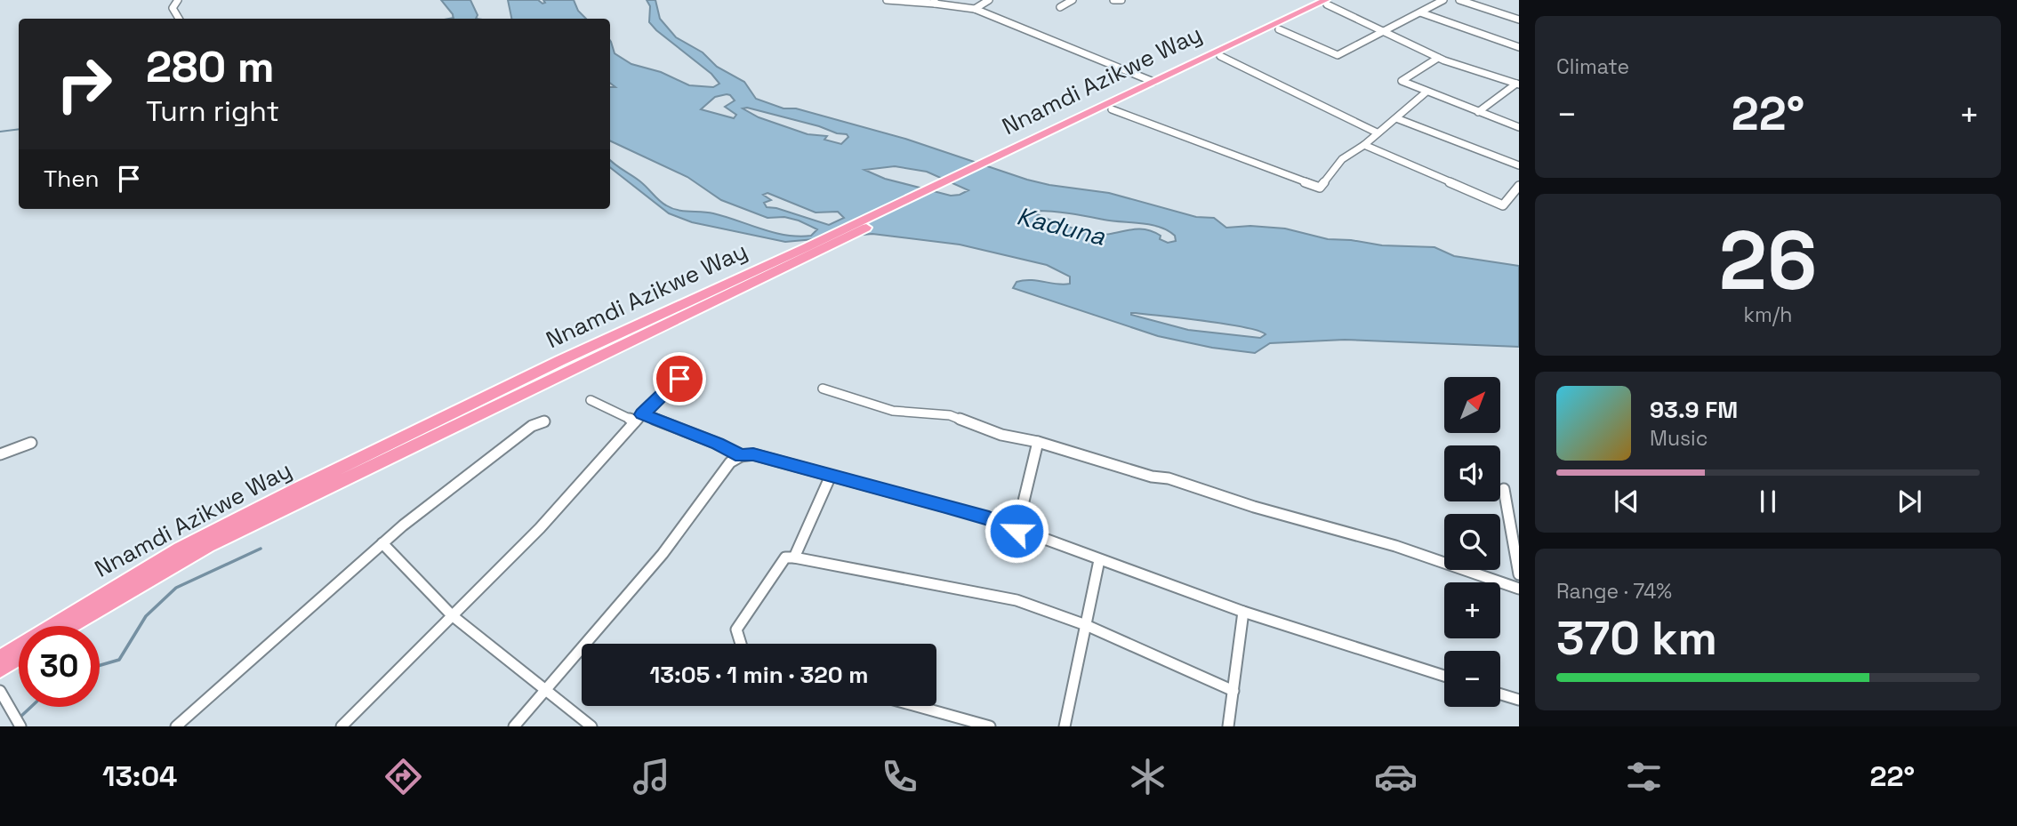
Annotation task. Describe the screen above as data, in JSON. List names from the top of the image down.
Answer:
{
  "streets": {
    "highway": ["Nnamdi Azikwe Way"]
  },
  "water": ["Kaduna"],
  "north": "top right",
  "page": {
    "tile": [
      "Climate",
      ["26", "km/h"],
      ["Range · 74%", "370 km"]
    ],
    "turn": ["280 m", "Turn right"],
    "heat": ["−", "22°", "+"],
    "then": "Then",
    "map_buttons": ["+", "−"],
    "song": ["93.9 FM", "Music"],
    "limit": "30",
    "trip": "13:05 · 1 min · 320 m",
    "tabs": ["13:04", "22°"]
  }
}
